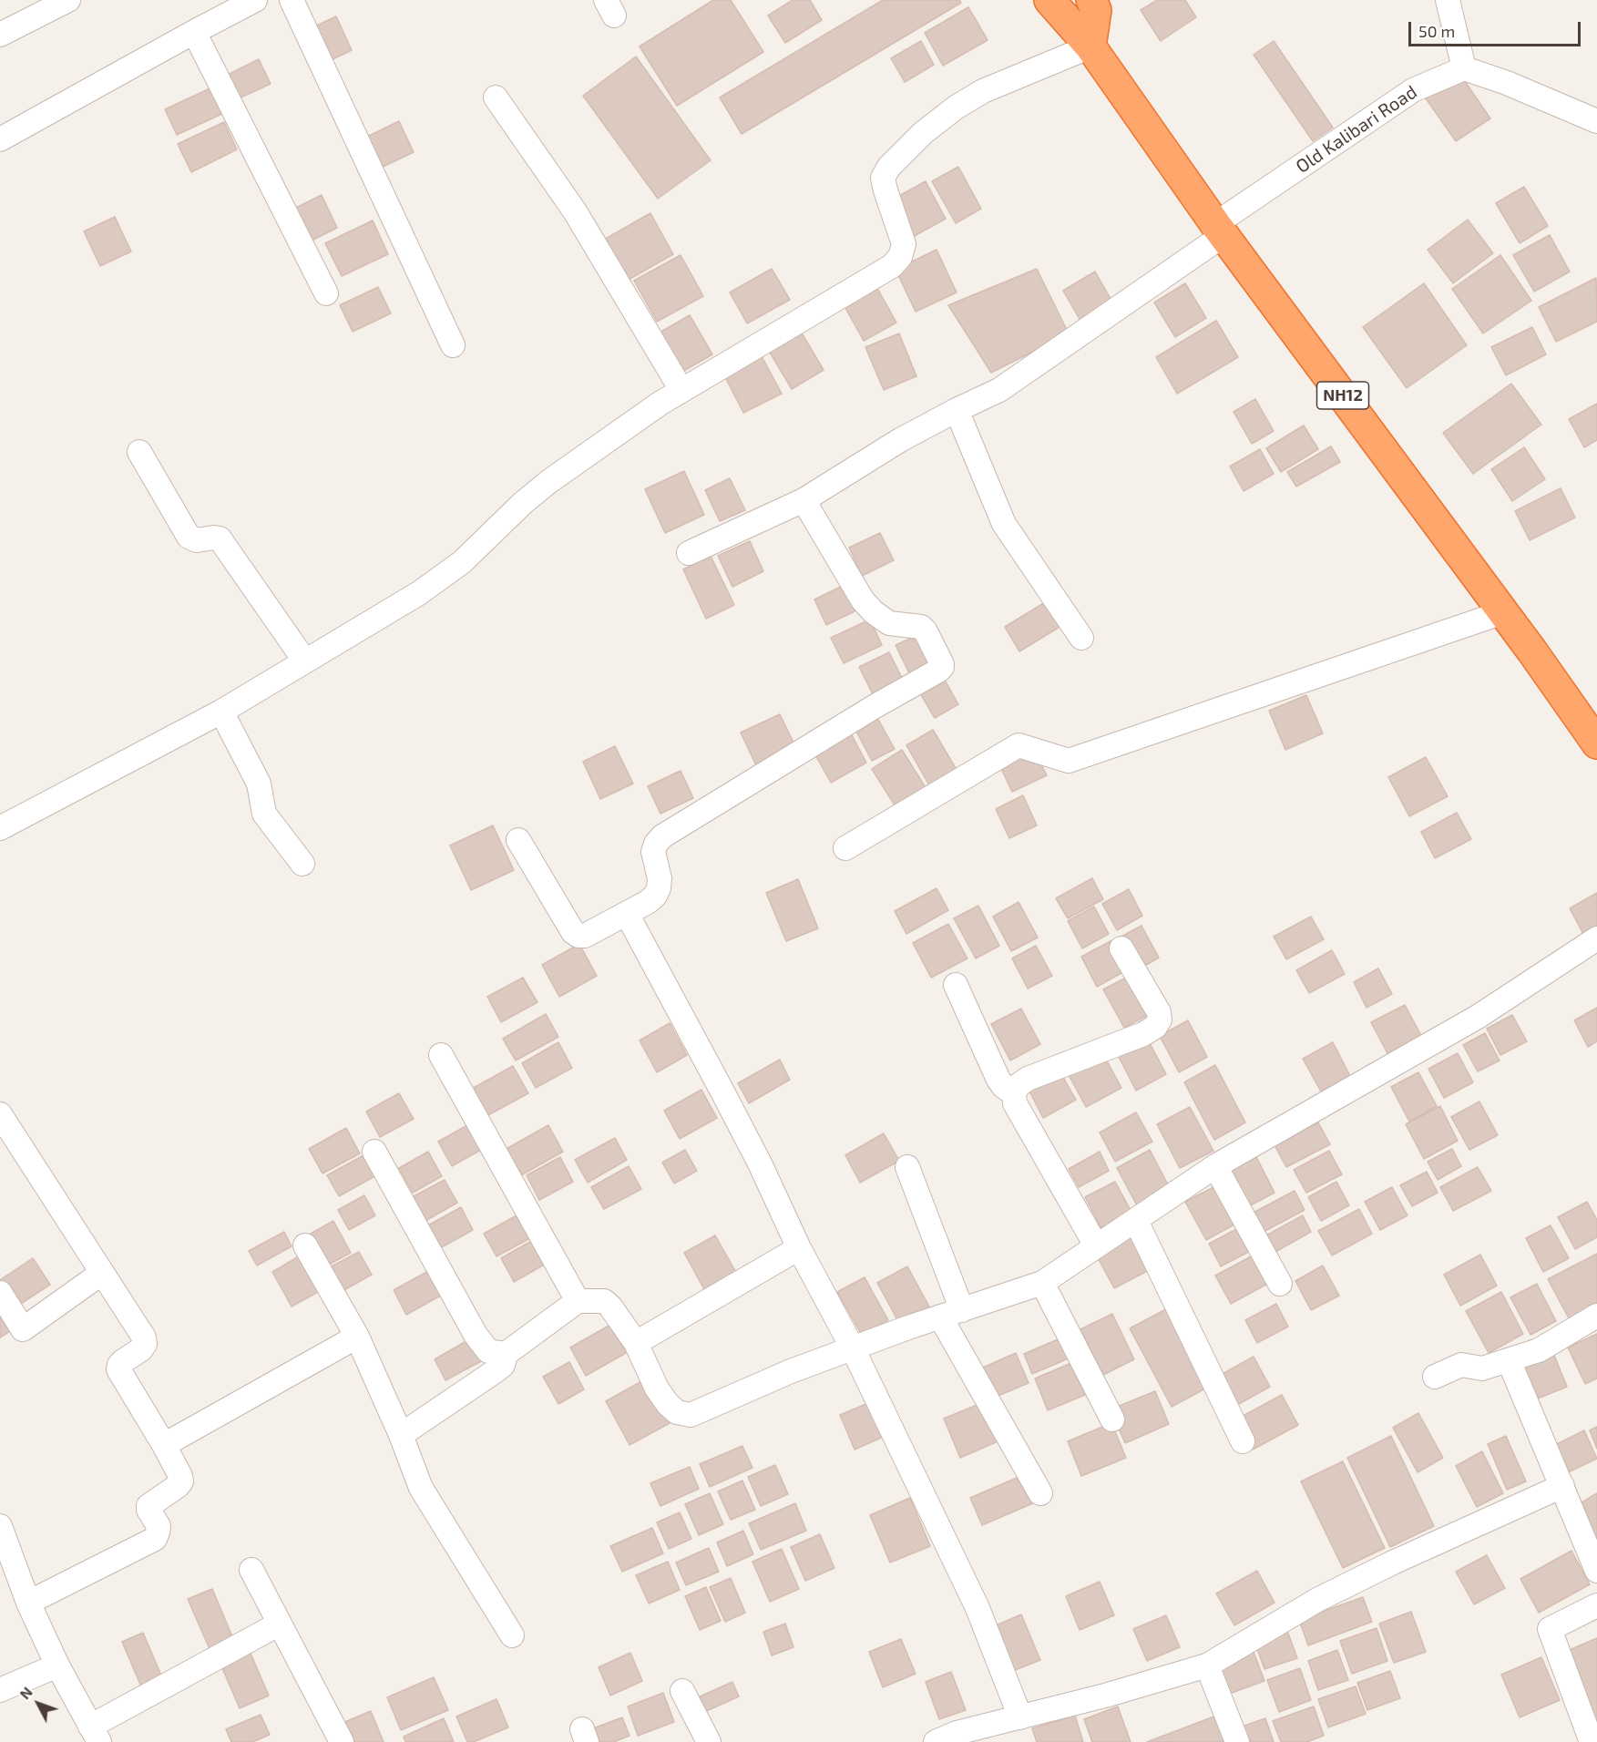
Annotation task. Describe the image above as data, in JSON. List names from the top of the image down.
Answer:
{
  "streets": {
    "highway": ["NH12"],
    "street": ["Old Kalibari Road"]
  },
  "crossings": [
    ["Old Kalibari Road", "NH12"]
  ],
  "scale_bar": "50 m",
  "north": "top left"
}
